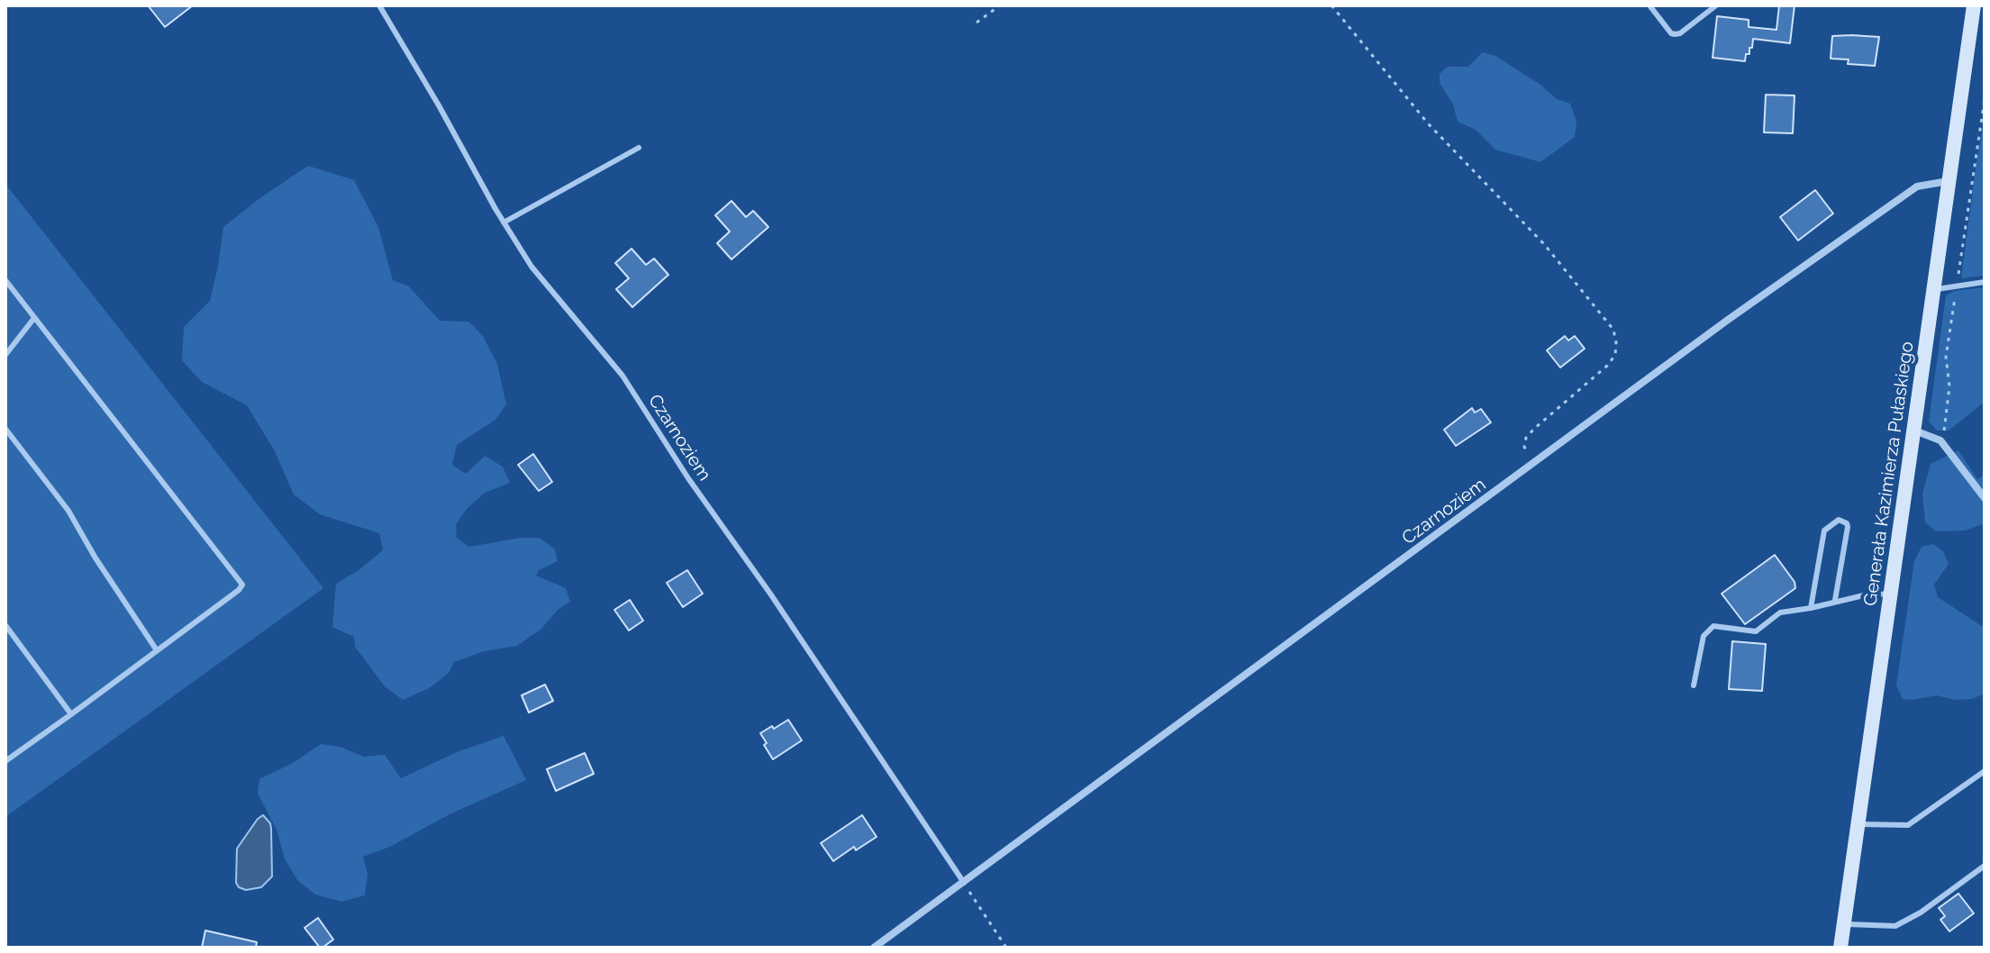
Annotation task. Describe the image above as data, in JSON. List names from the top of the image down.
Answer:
{
  "streets": {
    "main road": ["Generała Kazimierza Pułaskiego"],
    "street": ["Czarnoziem"]
  },
  "crossings": [
    ["Czarnoziem", "Generała Kazimierza Pułaskiego"]
  ]
}
